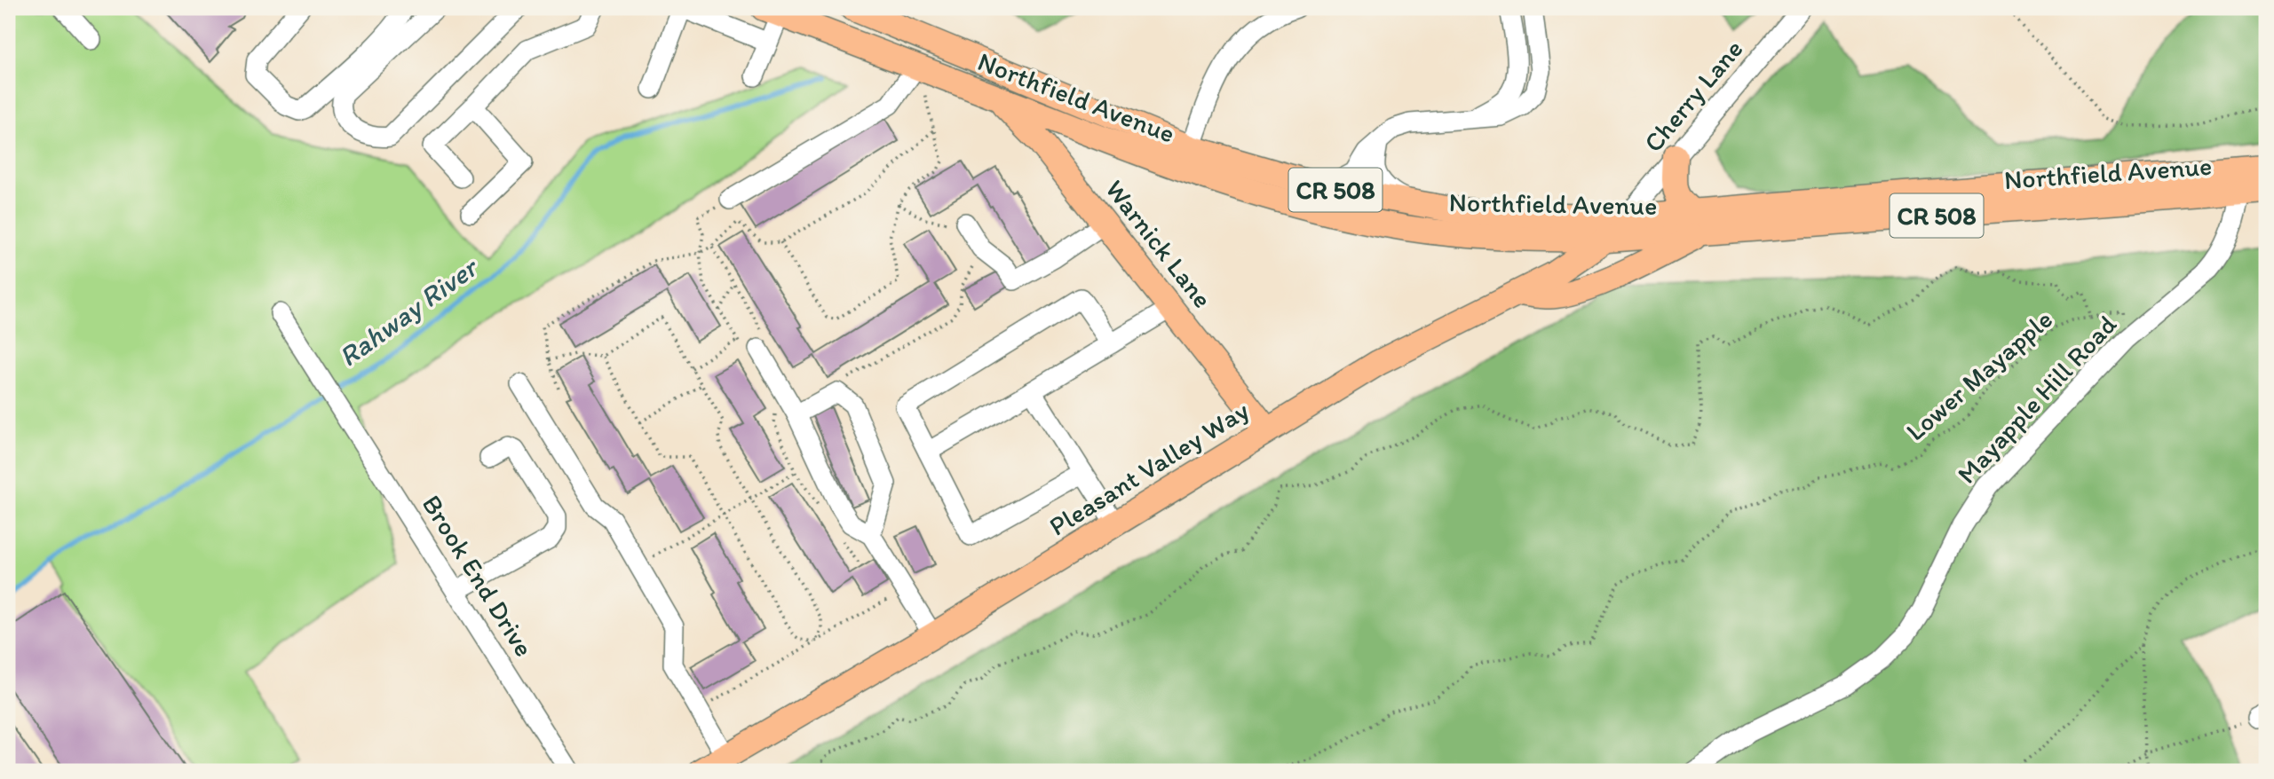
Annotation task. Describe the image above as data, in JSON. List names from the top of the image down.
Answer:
{
  "streets": {
    "main road": [
      "Northfield Avenue",
      "CR 508",
      "Warnick Lane",
      "Pleasant Valley Way"
    ],
    "street": ["Cherry Lane", "Mayapple Hill Road", "Brook End Drive"],
    "path": ["Lower Mayapple"]
  },
  "crossings": [
    ["Cherry Lane", "Northfield Avenue"],
    ["Cherry Lane", "Pleasant Valley Way"],
    ["Northfield Avenue", "Warnick Lane"],
    ["Northfield Avenue", "Mayapple Hill Road"],
    ["Northfield Avenue", "Pleasant Valley Way"],
    ["Warnick Lane", "Pleasant Valley Way"]
  ],
  "water": ["Rahway River"]
}
